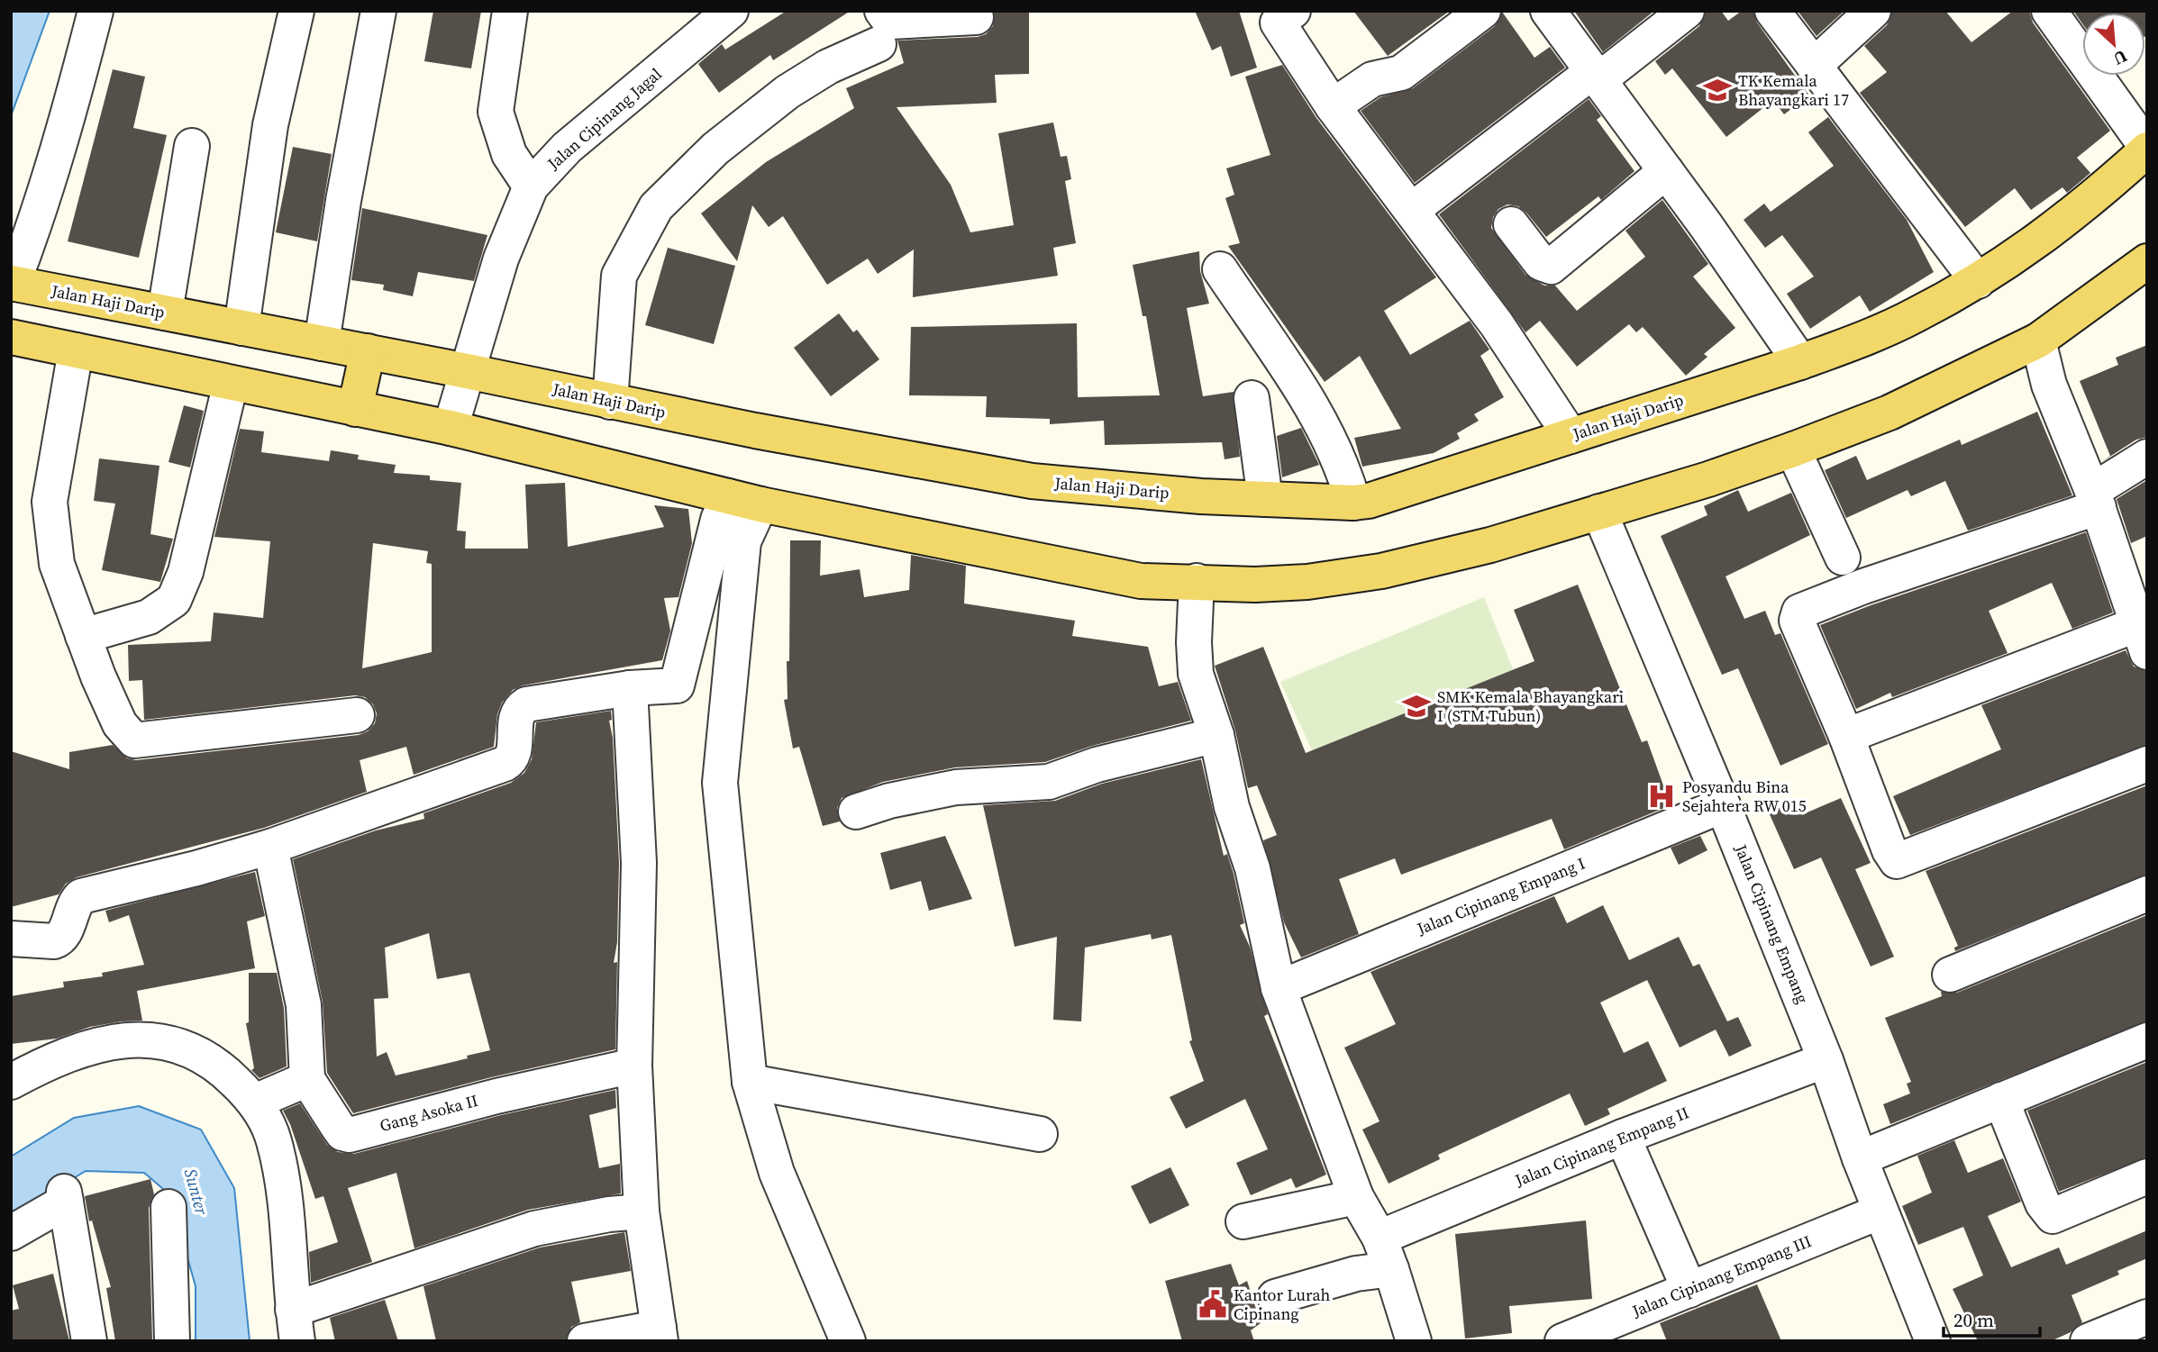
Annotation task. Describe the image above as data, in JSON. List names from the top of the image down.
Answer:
{
  "streets": {
    "main road": ["Jalan Haji Darip"],
    "street": [
      "Jalan Cipinang Jagal",
      "Jalan Cipinang Empang I",
      "Jalan Cipinang Empang",
      "Gang Asoka II",
      "Jalan Cipinang Empang II",
      "Jalan Cipinang Empang III"
    ]
  },
  "crossings": [
    ["Jalan Cipinang Jagal", "Jalan Haji Darip"],
    ["Jalan Cipinang Empang I", "Jalan Cipinang Empang"],
    ["Jalan Cipinang Empang", "Jalan Cipinang Empang II"],
    ["Jalan Cipinang Empang", "Jalan Cipinang Empang III"]
  ],
  "water": ["Sunter"],
  "places": {
    "school or university": ["TK Kemala Bhayangkari 17", "SMK Kemala Bhayangkari I (STM Tubun)"],
    "hospital": ["Posyandu Bina Sejahtera RW 015"],
    "public building": ["Kantor Lurah Cipinang"]
  },
  "scale_bar": "20 m",
  "north": "bottom right"
}
